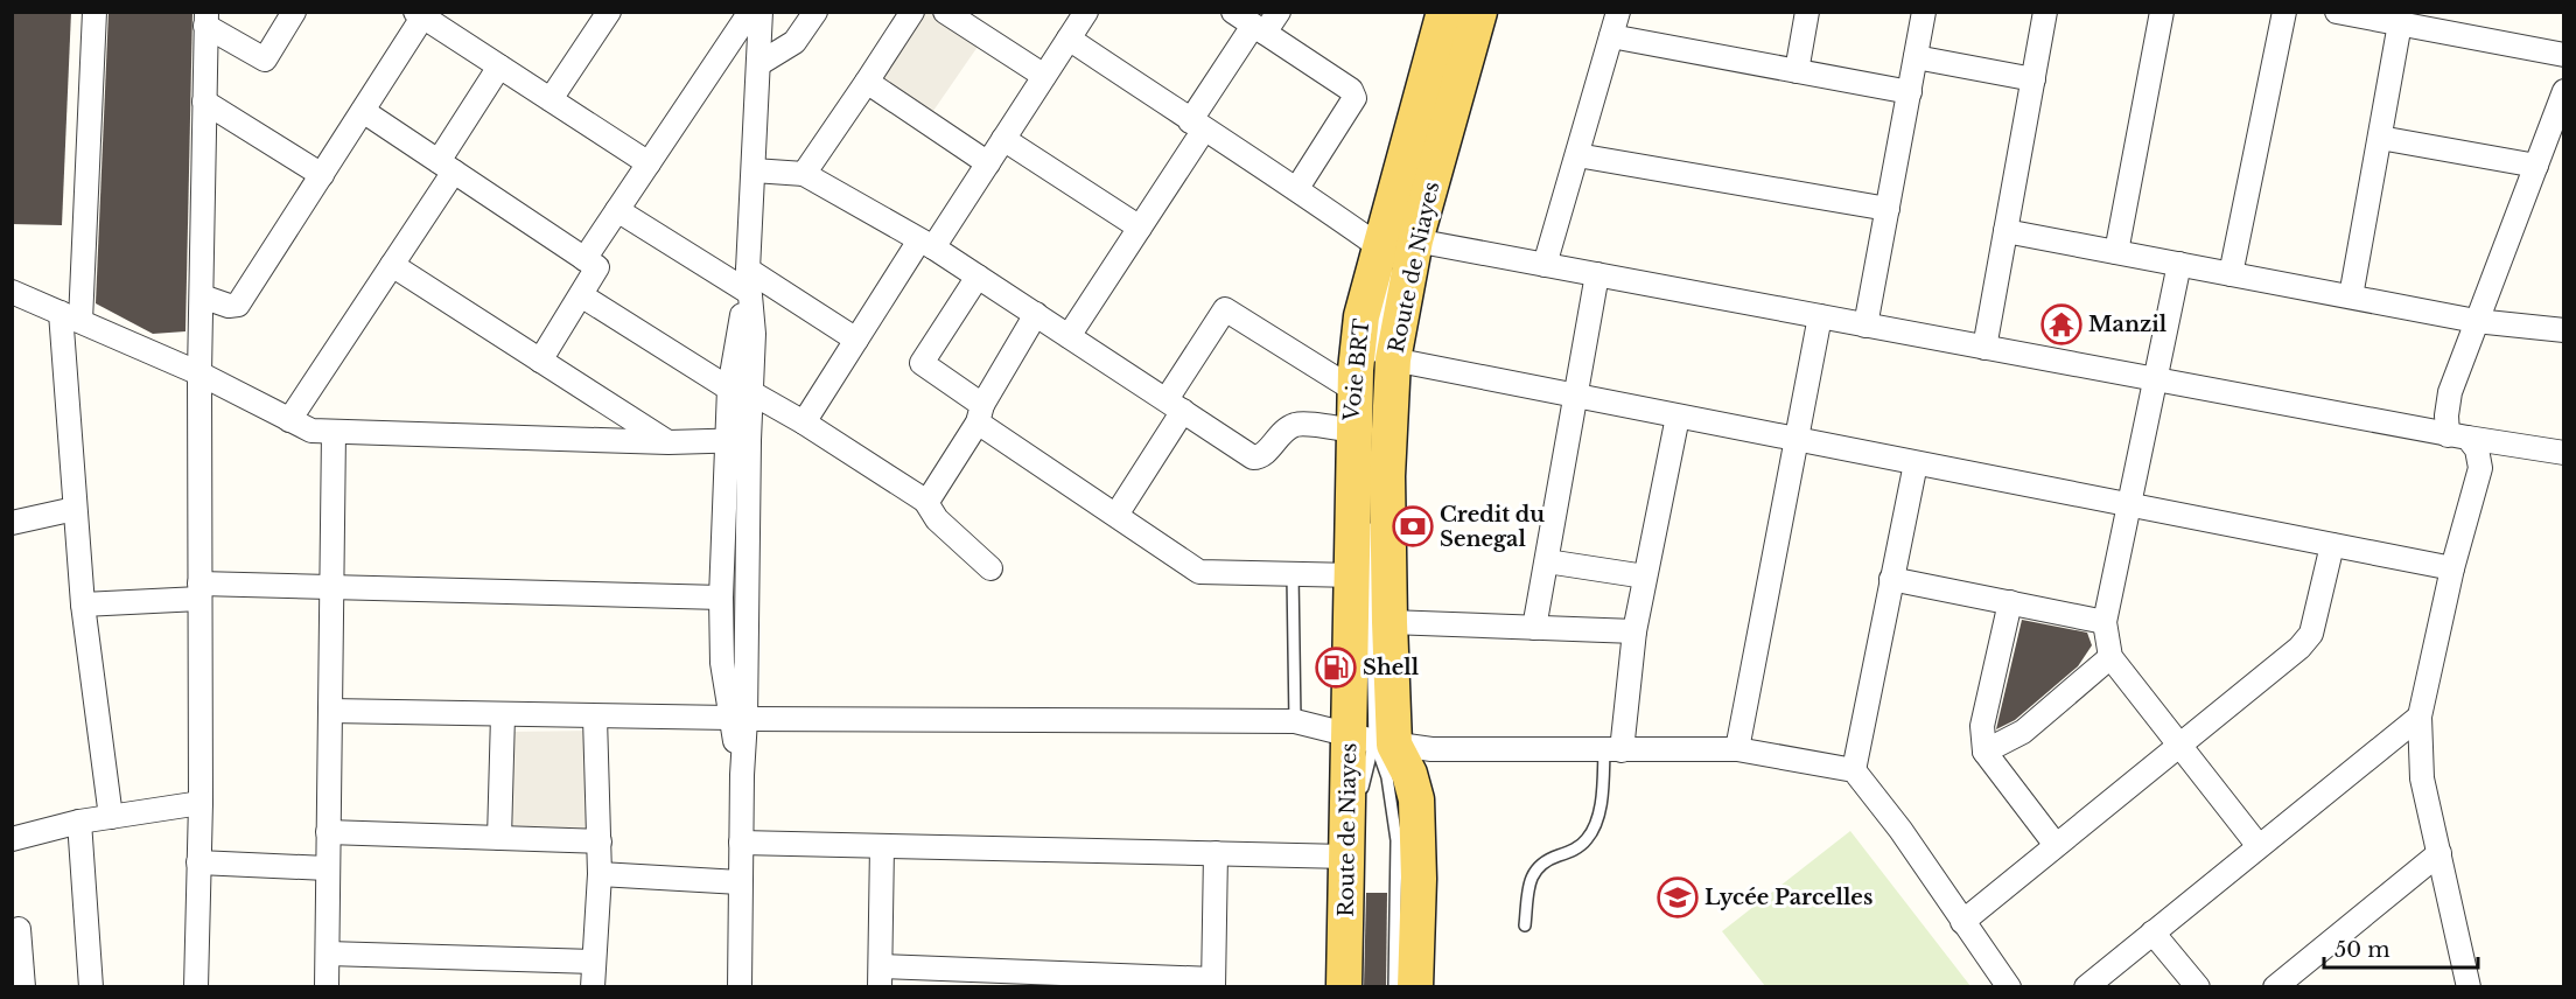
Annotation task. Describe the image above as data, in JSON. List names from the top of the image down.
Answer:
{
  "streets": {
    "main road": ["Route de Niayes"]
  },
  "places": {
    "temple": ["Manzil"],
    "bank": ["Credit du Senegal"],
    "fuel station": ["Shell"],
    "school or university": ["Lycée Parcelles"]
  },
  "scale_bar": "50 m"
}
